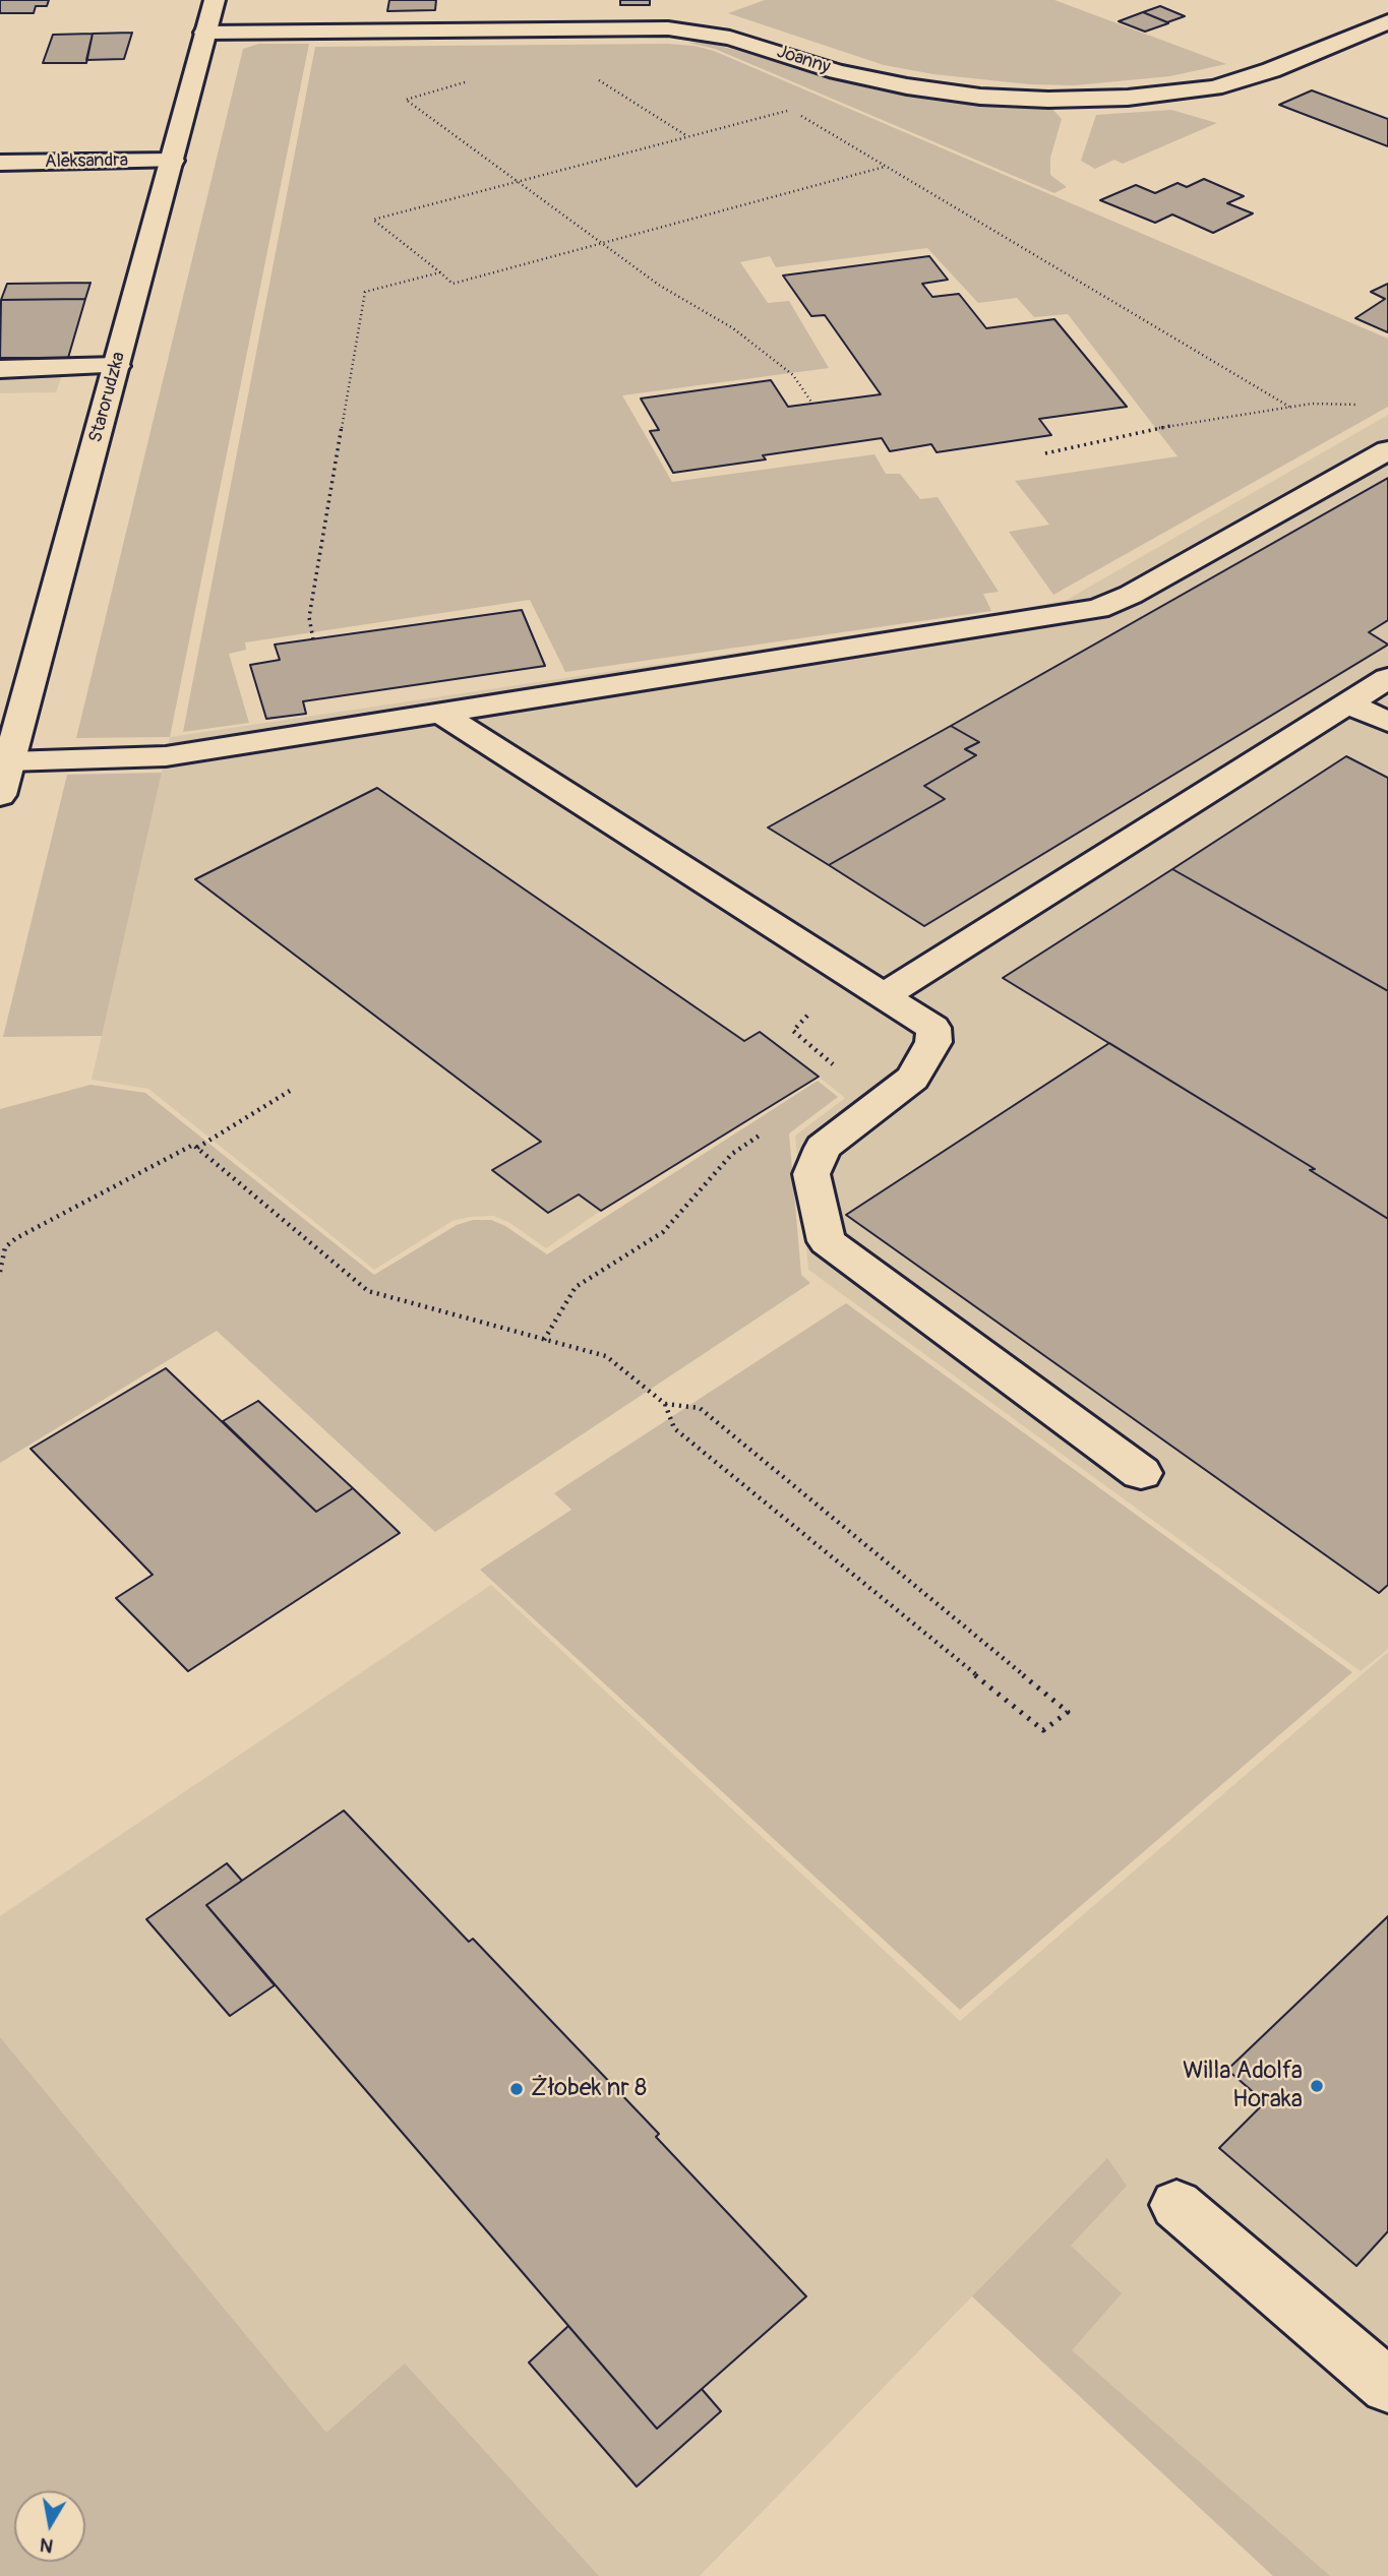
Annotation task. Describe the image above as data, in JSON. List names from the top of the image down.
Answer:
{
  "streets": {
    "street": ["Joanny", "Aleksandra", "Starorudzka"]
  },
  "crossings": [
    ["Joanny", "Starorudzka"],
    ["Aleksandra", "Starorudzka"]
  ],
  "places": ["Willa Adolfa Horaka", "Żłobek nr 8"],
  "north": "bottom"
}
